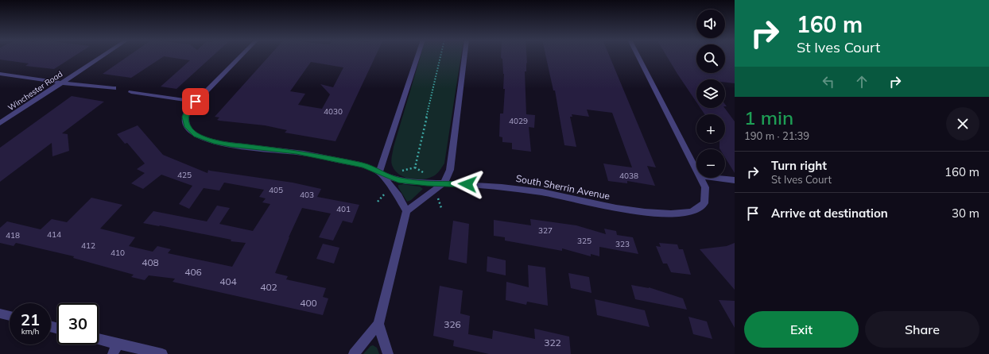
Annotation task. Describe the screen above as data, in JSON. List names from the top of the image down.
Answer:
{
  "streets": {
    "street": ["Winchester Road", "South Sherrin Avenue"]
  },
  "house_numbers": [
    "4030",
    "4029",
    "425",
    "4038",
    "405",
    "403",
    "401",
    "327",
    "414",
    "418",
    "325",
    "323",
    "412",
    "410",
    "408",
    "406",
    "404",
    "402",
    "400",
    "326",
    "322"
  ],
  "page": {
    "turn": ["160 m", "St Ives Court"],
    "map_buttons": ["+", "−"],
    "heading": ["1 min", "190 m · 21:39"],
    "list": [
      {
        "name": "Turn right",
        "note": "St Ives Court",
        "value": "160 m"
      },
      {
        "name": "Arrive at destination",
        "value": "30 m"
      }
    ],
    "speed": "21 km/h",
    "limit": "30",
    "buttons": ["Exit", "Share"]
  }
}
